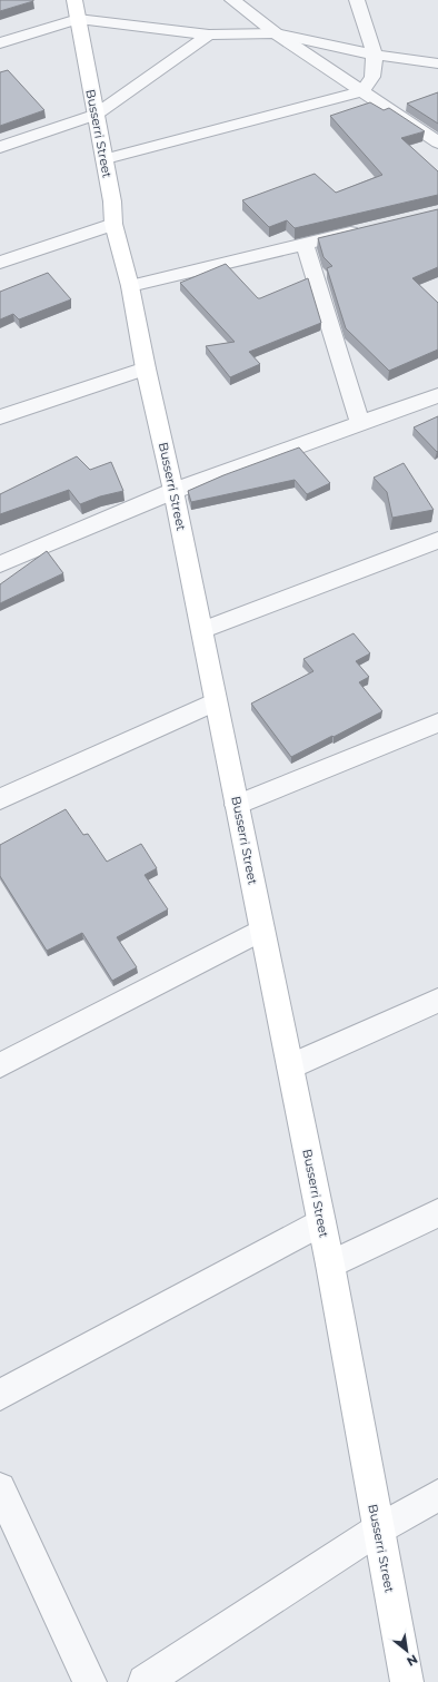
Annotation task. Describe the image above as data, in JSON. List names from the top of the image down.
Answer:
{
  "streets": {
    "main road": ["Busserri Street"]
  },
  "north": "bottom right"
}
